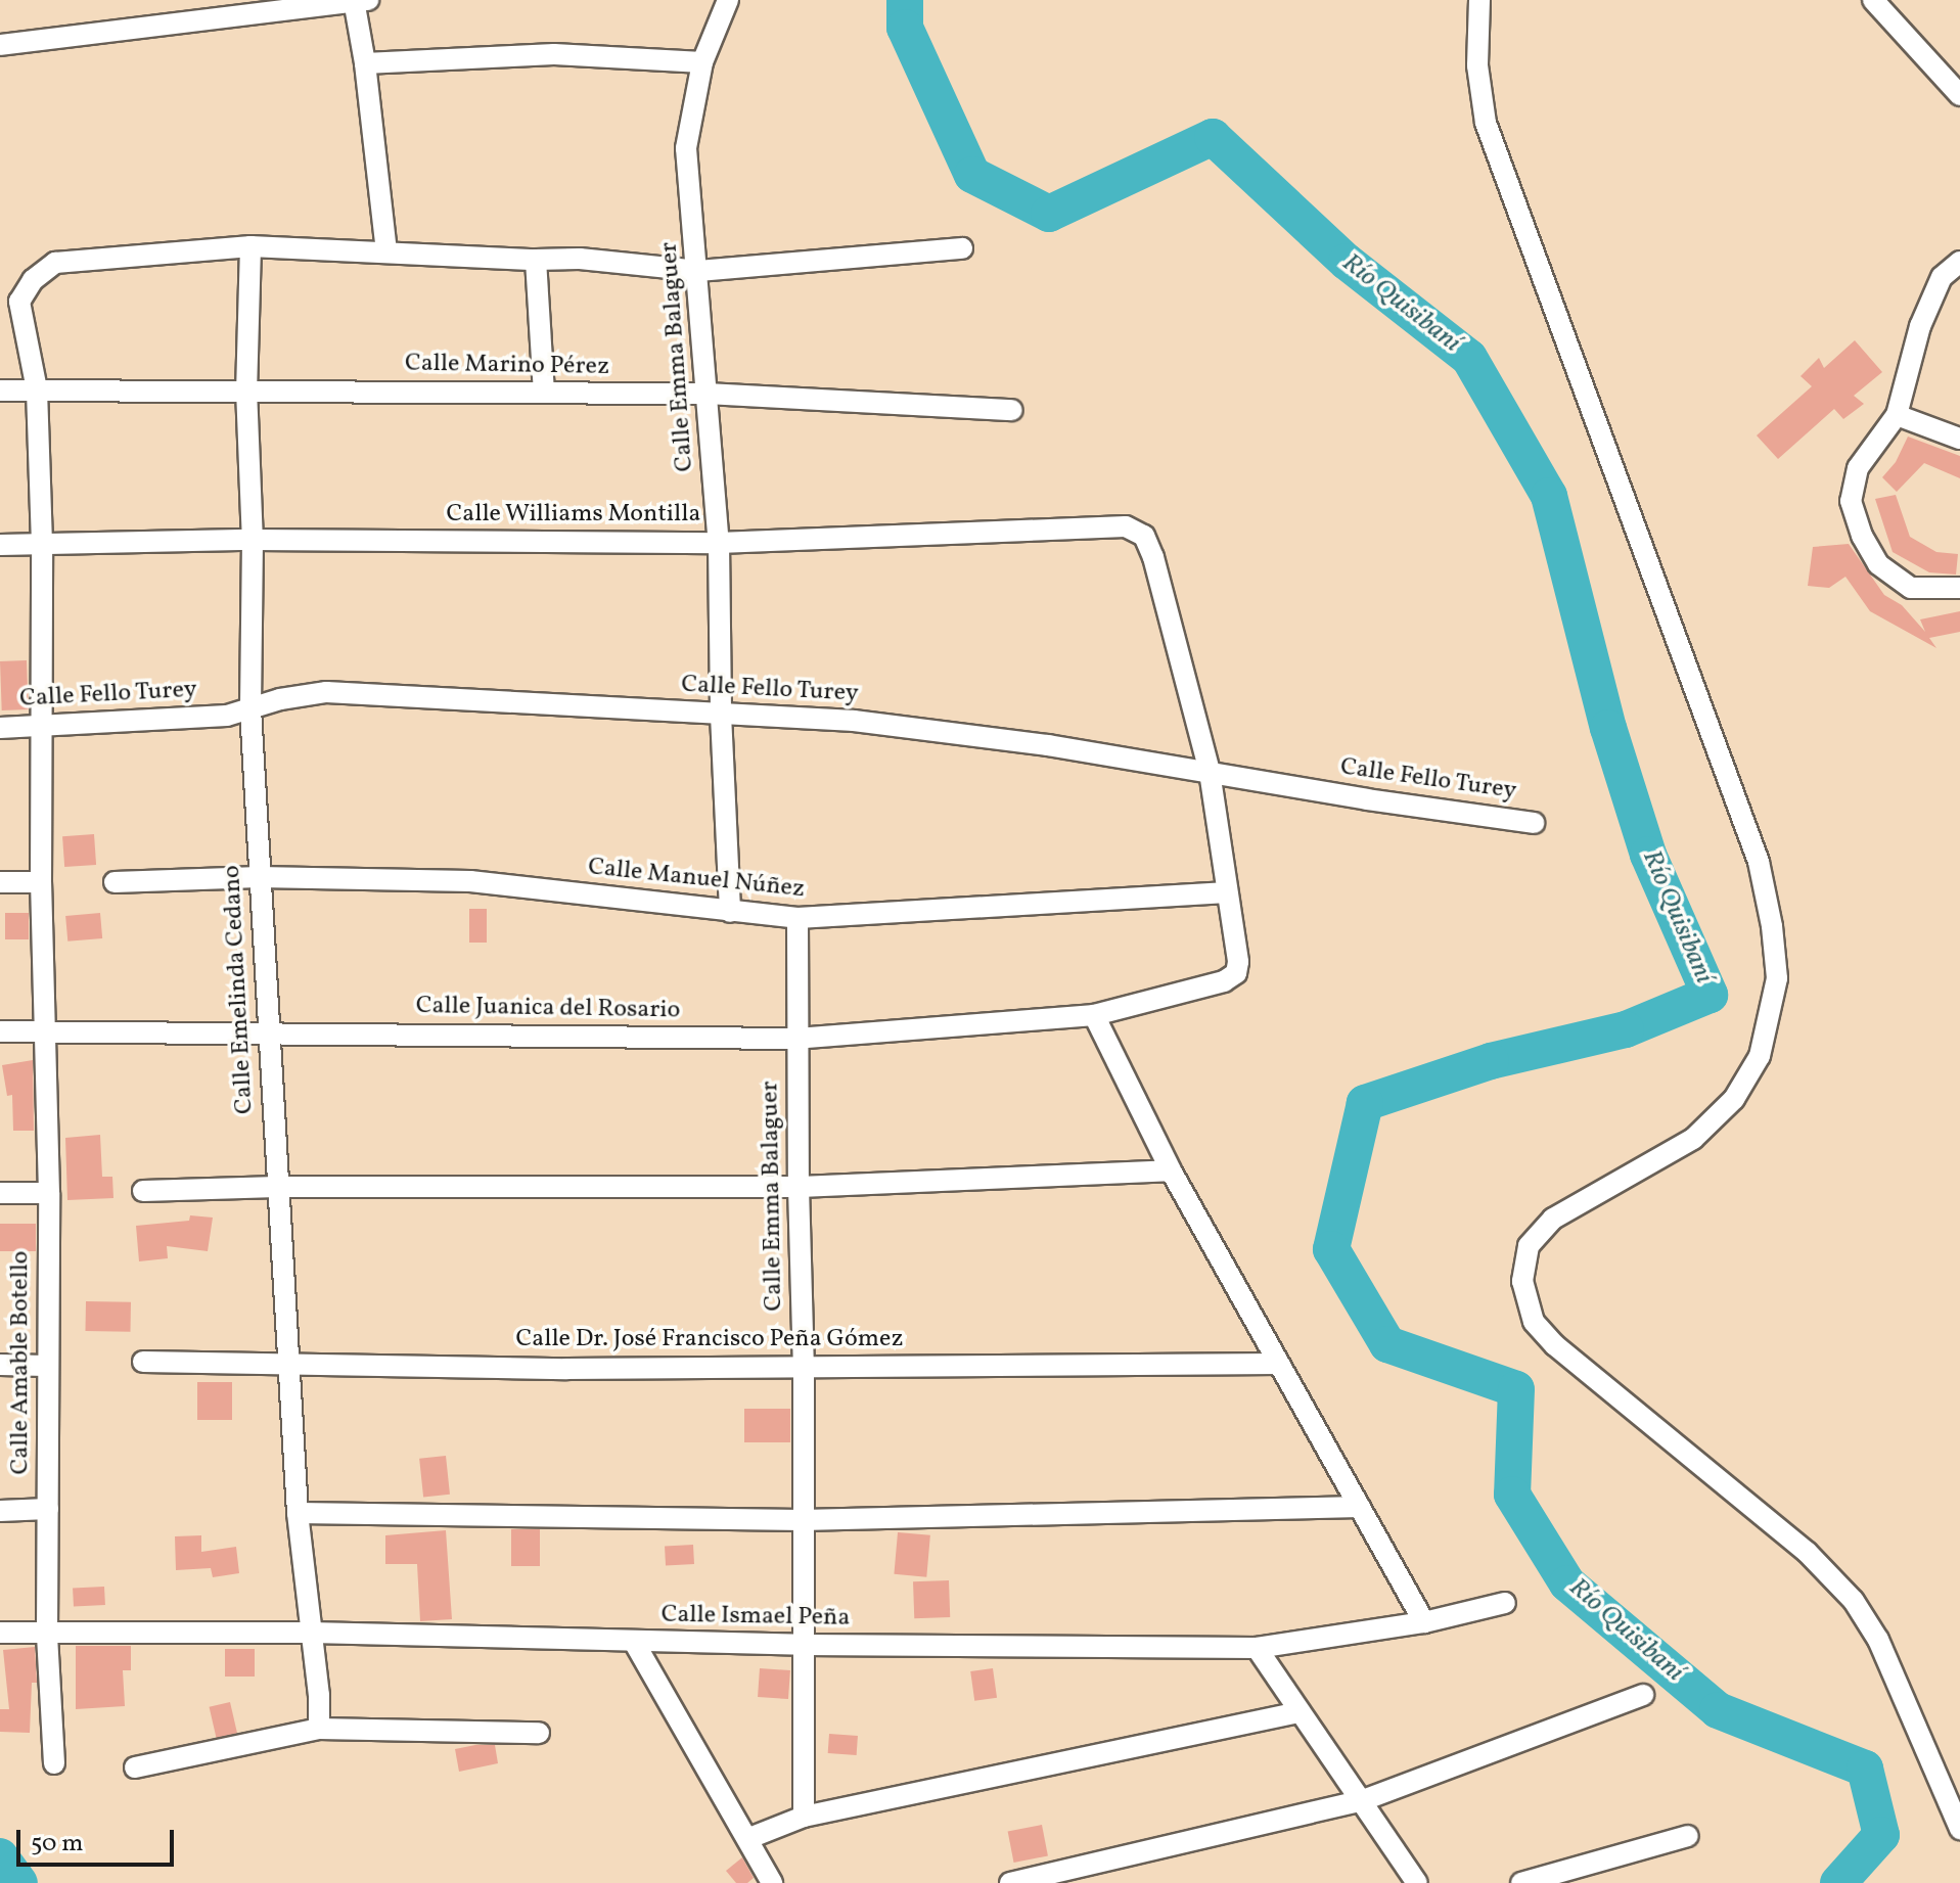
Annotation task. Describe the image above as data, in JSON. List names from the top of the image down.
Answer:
{
  "streets": {
    "street": [
      "Calle Emma Balaguer",
      "Calle Marino Pérez",
      "Calle Williams Montilla",
      "Calle Fello Turey",
      "Calle Manuel Núñez",
      "Calle Emelinda Cedano",
      "Calle Juanica del Rosario",
      "Calle Dr. José Francisco Peña Gómez",
      "Calle Amable Botello",
      "Calle Ismael Peña"
    ]
  },
  "crossings": [
    ["Calle Emma Balaguer", "Calle Marino Pérez"],
    ["Calle Emma Balaguer", "Calle Williams Montilla"],
    ["Calle Emma Balaguer", "Calle Fello Turey"],
    ["Calle Emma Balaguer", "Calle Manuel Núñez"],
    ["Calle Emma Balaguer", "Calle Juanica del Rosario"],
    ["Calle Emma Balaguer", "Calle Dr. José Francisco Peña Gómez"],
    ["Calle Emma Balaguer", "Calle Ismael Peña"],
    ["Calle Marino Pérez", "Calle Emelinda Cedano"],
    ["Calle Marino Pérez", "Calle Amable Botello"],
    ["Calle Williams Montilla", "Calle Fello Turey"],
    ["Calle Williams Montilla", "Calle Emelinda Cedano"],
    ["Calle Williams Montilla", "Calle Amable Botello"],
    ["Calle Fello Turey", "Calle Emelinda Cedano"],
    ["Calle Fello Turey", "Calle Amable Botello"],
    ["Calle Manuel Núñez", "Calle Emelinda Cedano"],
    ["Calle Manuel Núñez", "Calle Juanica del Rosario"],
    ["Calle Emelinda Cedano", "Calle Juanica del Rosario"],
    ["Calle Emelinda Cedano", "Calle Dr. José Francisco Peña Gómez"],
    ["Calle Emelinda Cedano", "Calle Amable Botello"],
    ["Calle Emelinda Cedano", "Calle Ismael Peña"],
    ["Calle Juanica del Rosario", "Calle Amable Botello"],
    ["Calle Amable Botello", "Calle Ismael Peña"]
  ],
  "water": ["Río Quisibaní"],
  "scale_bar": "50 m"
}
